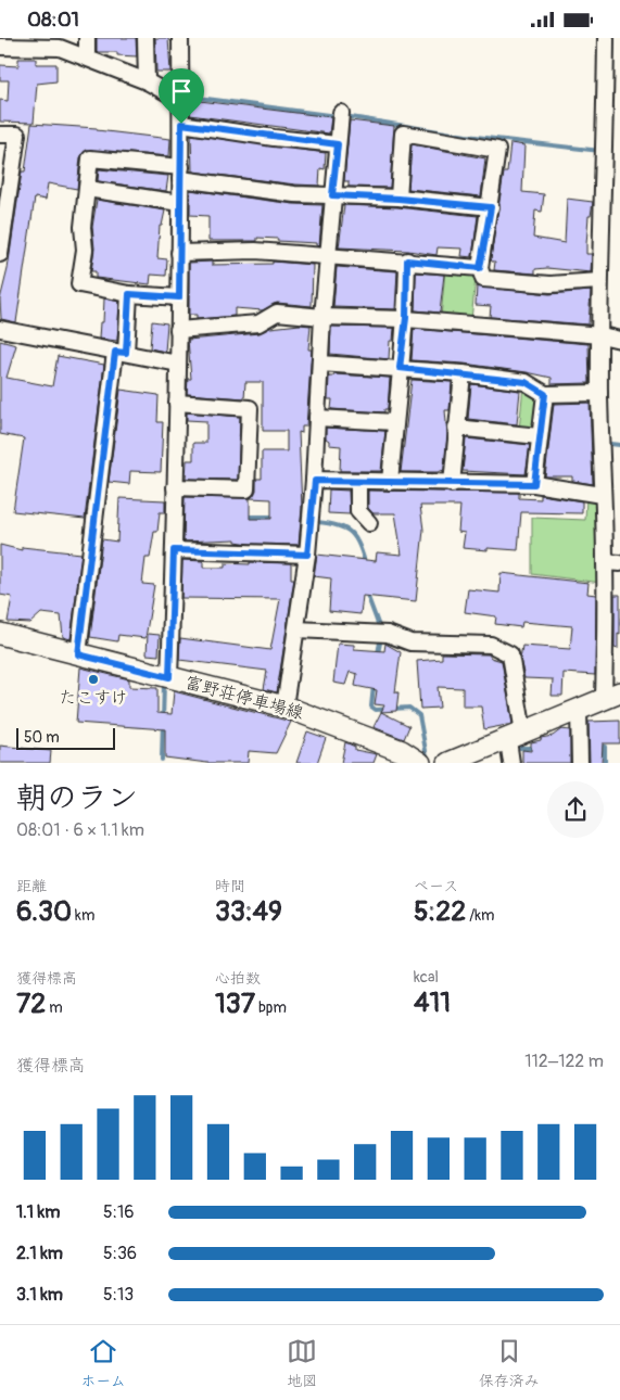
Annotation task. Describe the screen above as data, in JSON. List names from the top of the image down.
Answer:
{
  "streets": {
    "main road": ["富野荘停車場線"]
  },
  "places": ["たこすけ"],
  "scale_bar": "50 m",
  "page": {
    "status": "08:01",
    "scale": "50 m",
    "heading": ["朝のラン", "08:01 · 6 × 1.1 km"],
    "stats": [
      ["距離", "6.30 km"],
      ["時間", "33:49"],
      ["ペース", "5:22 /km"],
      ["獲得標高", "72 m"],
      ["心拍数", "137 bpm"],
      ["kcal", "411"]
    ],
    "chart": ["獲得標高", "112–122 m"],
    "list": [
      {
        "name": "1.1 km",
        "note": "5:16"
      },
      {
        "name": "2.1 km",
        "note": "5:36"
      },
      {
        "name": "3.1 km",
        "note": "5:13"
      }
    ],
    "tabs": ["ホーム", "地図", "保存済み"]
  }
}
